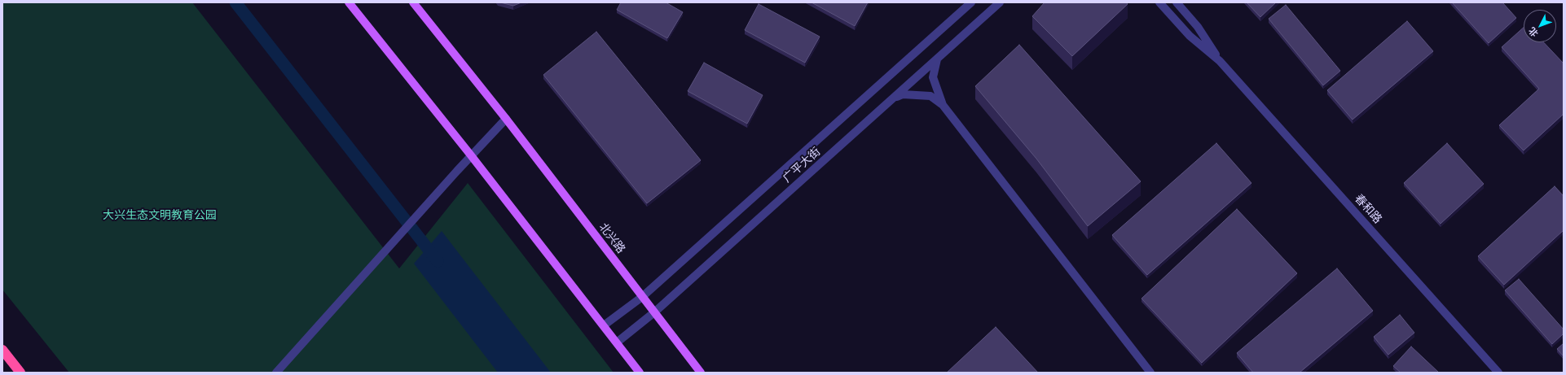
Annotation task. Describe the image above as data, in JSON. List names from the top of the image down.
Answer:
{
  "streets": {
    "main road": ["北兴路"],
    "street": ["广平大街", "春和路"]
  },
  "crossings": [
    ["广平大街", "北兴路"]
  ],
  "parks": ["大兴生态文明教育公园"],
  "north": "bottom left"
}
